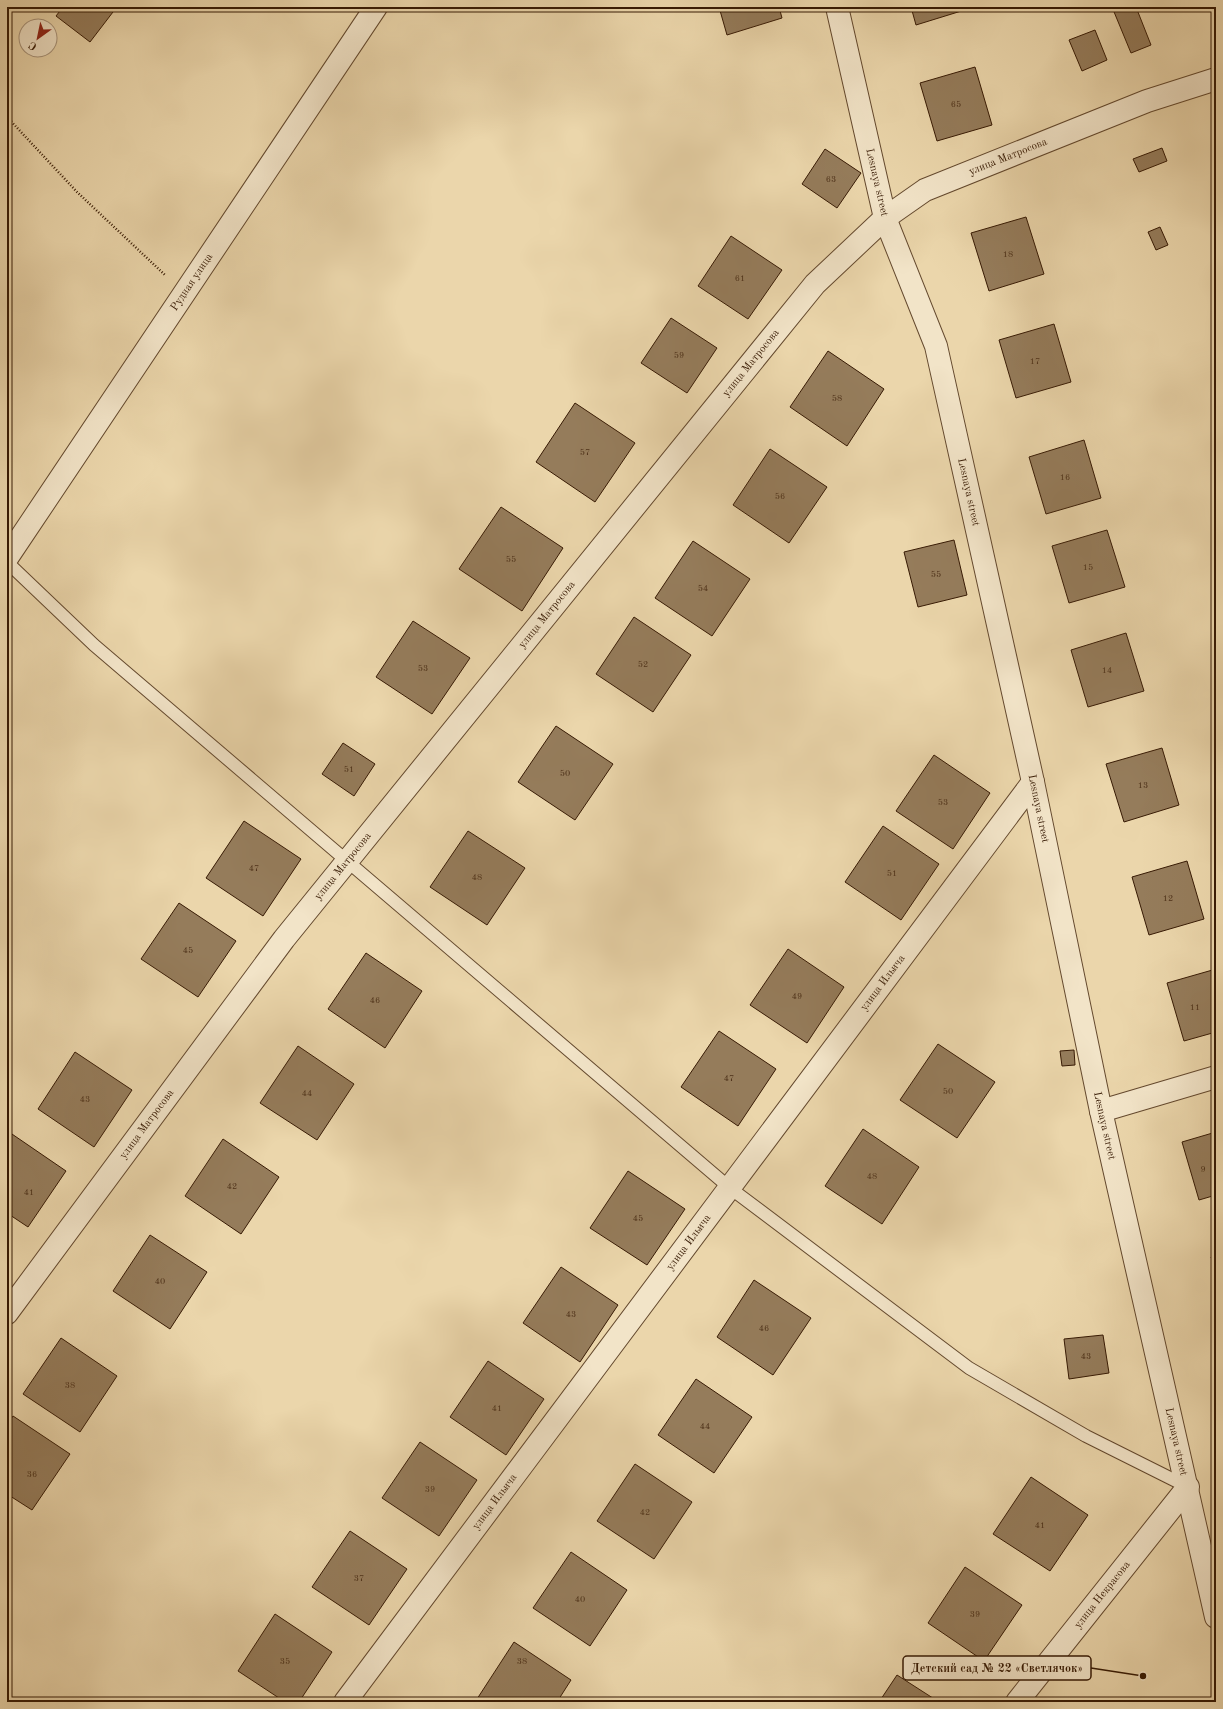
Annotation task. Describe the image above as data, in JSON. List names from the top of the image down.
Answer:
{
  "streets": {
    "street": [
      "улица Матросова",
      "Lesnaya street",
      "Рудная улица",
      "улица Ильича",
      "улица Некрасова"
    ]
  },
  "crossings": [
    ["улица Матросова", "Lesnaya street"],
    ["Lesnaya street", "улица Ильича"],
    ["Lesnaya street", "улица Некрасова"]
  ],
  "places": ["Детский сад № 22 «Светлячок»"],
  "house_numbers": [
    "65",
    "63",
    "18",
    "61",
    "59",
    "17",
    "58",
    "57",
    "16",
    "56",
    "55",
    "15",
    "55",
    "54",
    "52",
    "53",
    "14",
    "51",
    "50",
    "13",
    "53",
    "47",
    "51",
    "48",
    "12",
    "45",
    "49",
    "46",
    "11",
    "47",
    "50",
    "44",
    "43",
    "9",
    "48",
    "42",
    "41",
    "45",
    "40",
    "43",
    "46",
    "43",
    "38",
    "41",
    "44",
    "36",
    "39",
    "42",
    "41",
    "37",
    "40",
    "39",
    "35",
    "38"
  ],
  "north": "bottom left"
}
